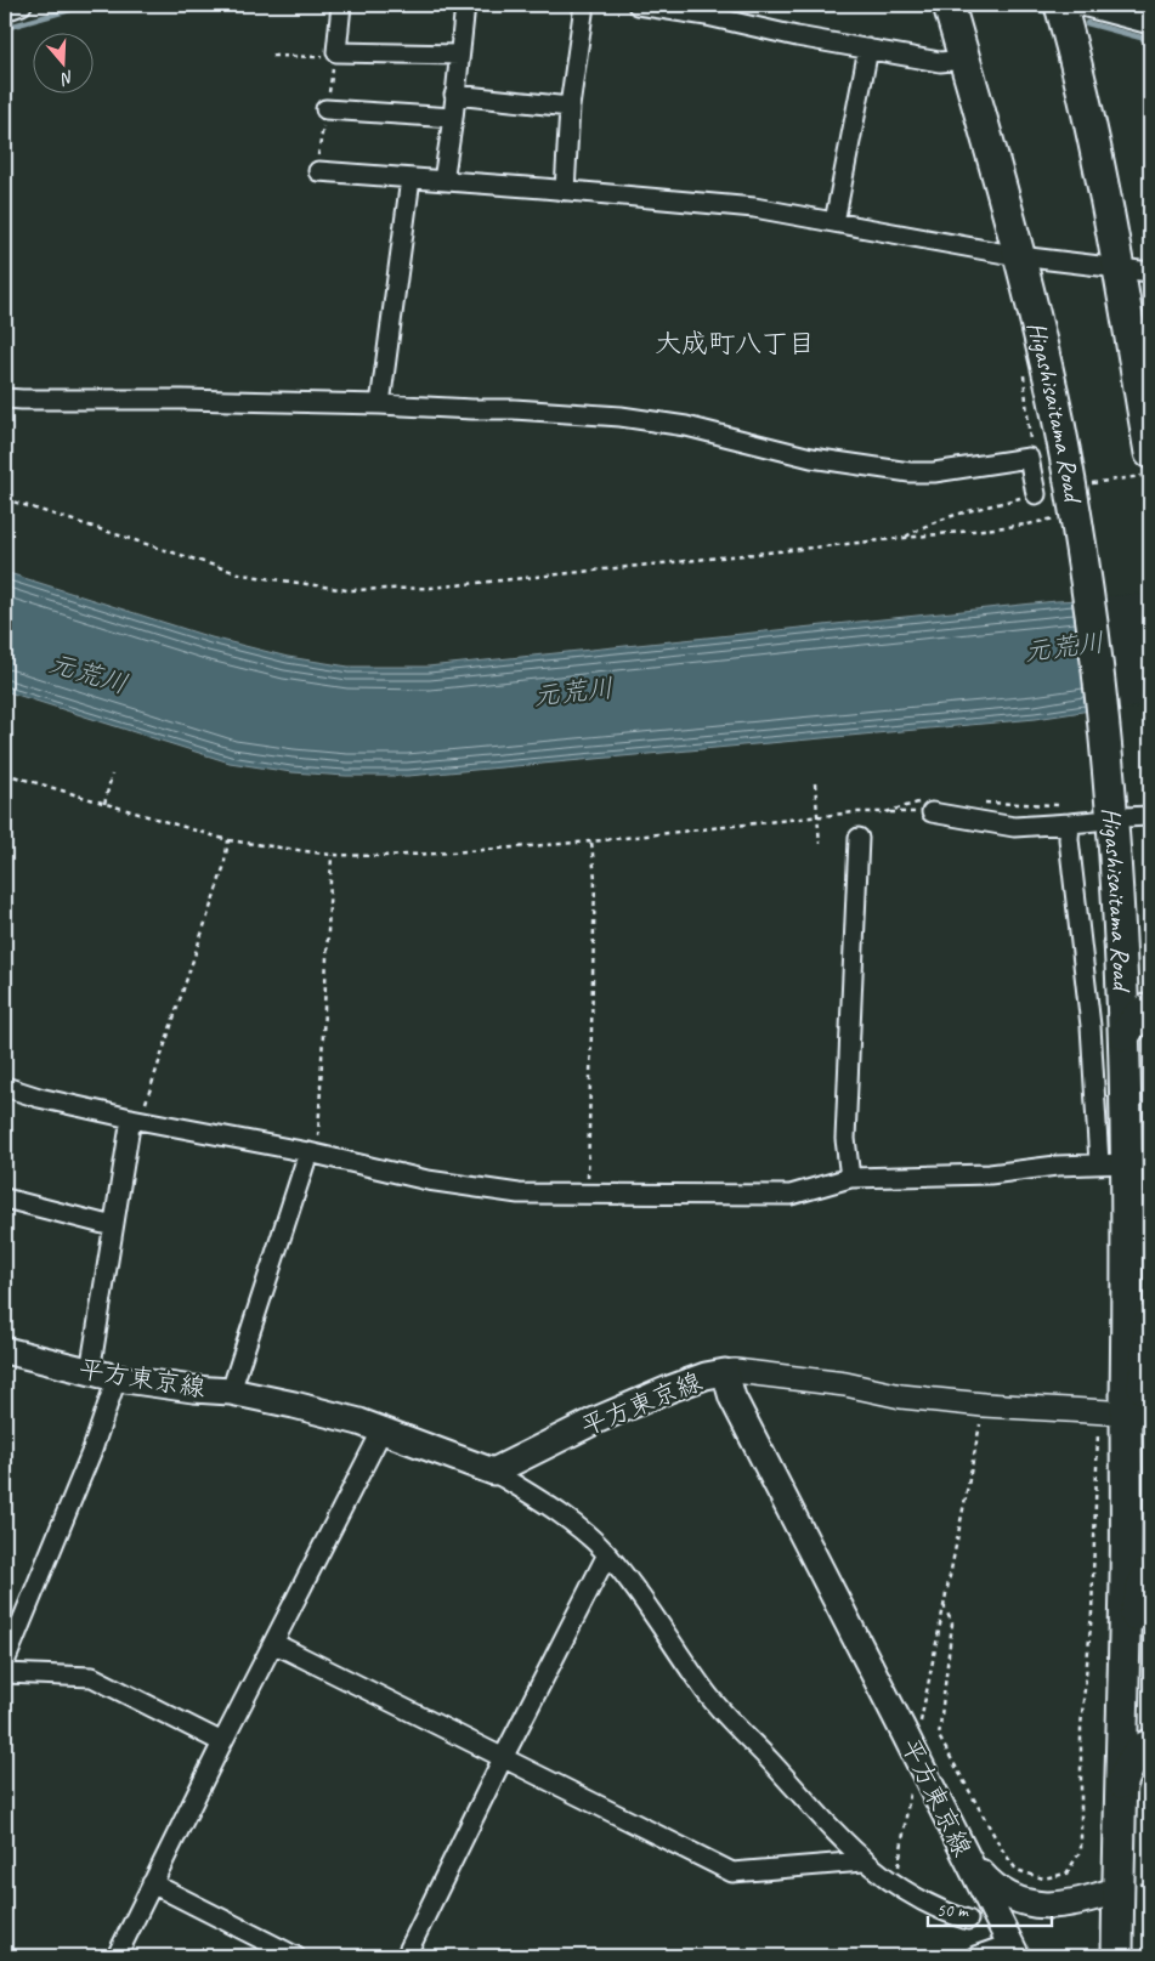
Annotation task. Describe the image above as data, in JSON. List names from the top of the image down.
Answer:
{
  "streets": {
    "highway": ["Higashisaitama Road"],
    "main road": ["平方東京線"]
  },
  "districts": ["大成町八丁目"],
  "water": ["元荒川"],
  "scale_bar": "50 m",
  "north": "bottom"
}
